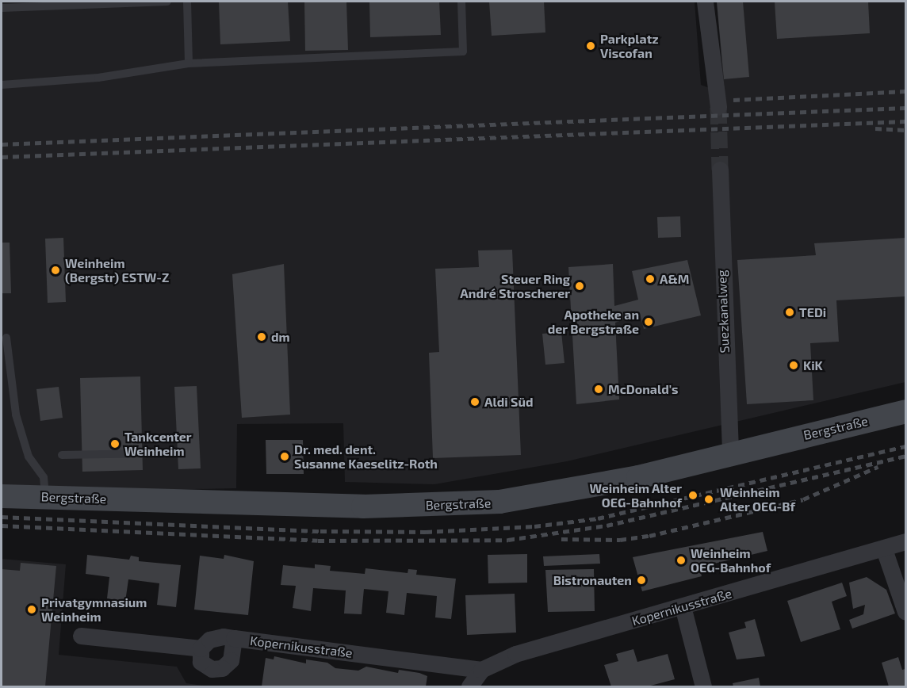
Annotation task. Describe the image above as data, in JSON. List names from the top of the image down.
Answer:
{
  "streets": {
    "main road": ["Bergstraße"],
    "street": ["Suezkanalweg", "Kopernikusstraße"]
  },
  "crossings": [
    ["Suezkanalweg", "Bergstraße"]
  ],
  "places": [
    "Parkplatz Viscofan",
    "Weinheim (Bergstr) ESTW-Z",
    "A&M",
    "Steuer Ring André Stroscherer",
    "TEDi",
    "Apotheke an der Bergstraße",
    "dm",
    "KiK",
    "McDonald's",
    "Aldi Süd",
    "Tankcenter Weinheim",
    "Dr. med. dent. Susanne Kaeselitz-Roth",
    "Weinheim Alter OEG-Bahnhof",
    "Weinheim Alter OEG-Bf",
    "Weinheim OEG-Bahnhof",
    "Bistronauten",
    "Privatgymnasium Weinheim"
  ]
}
